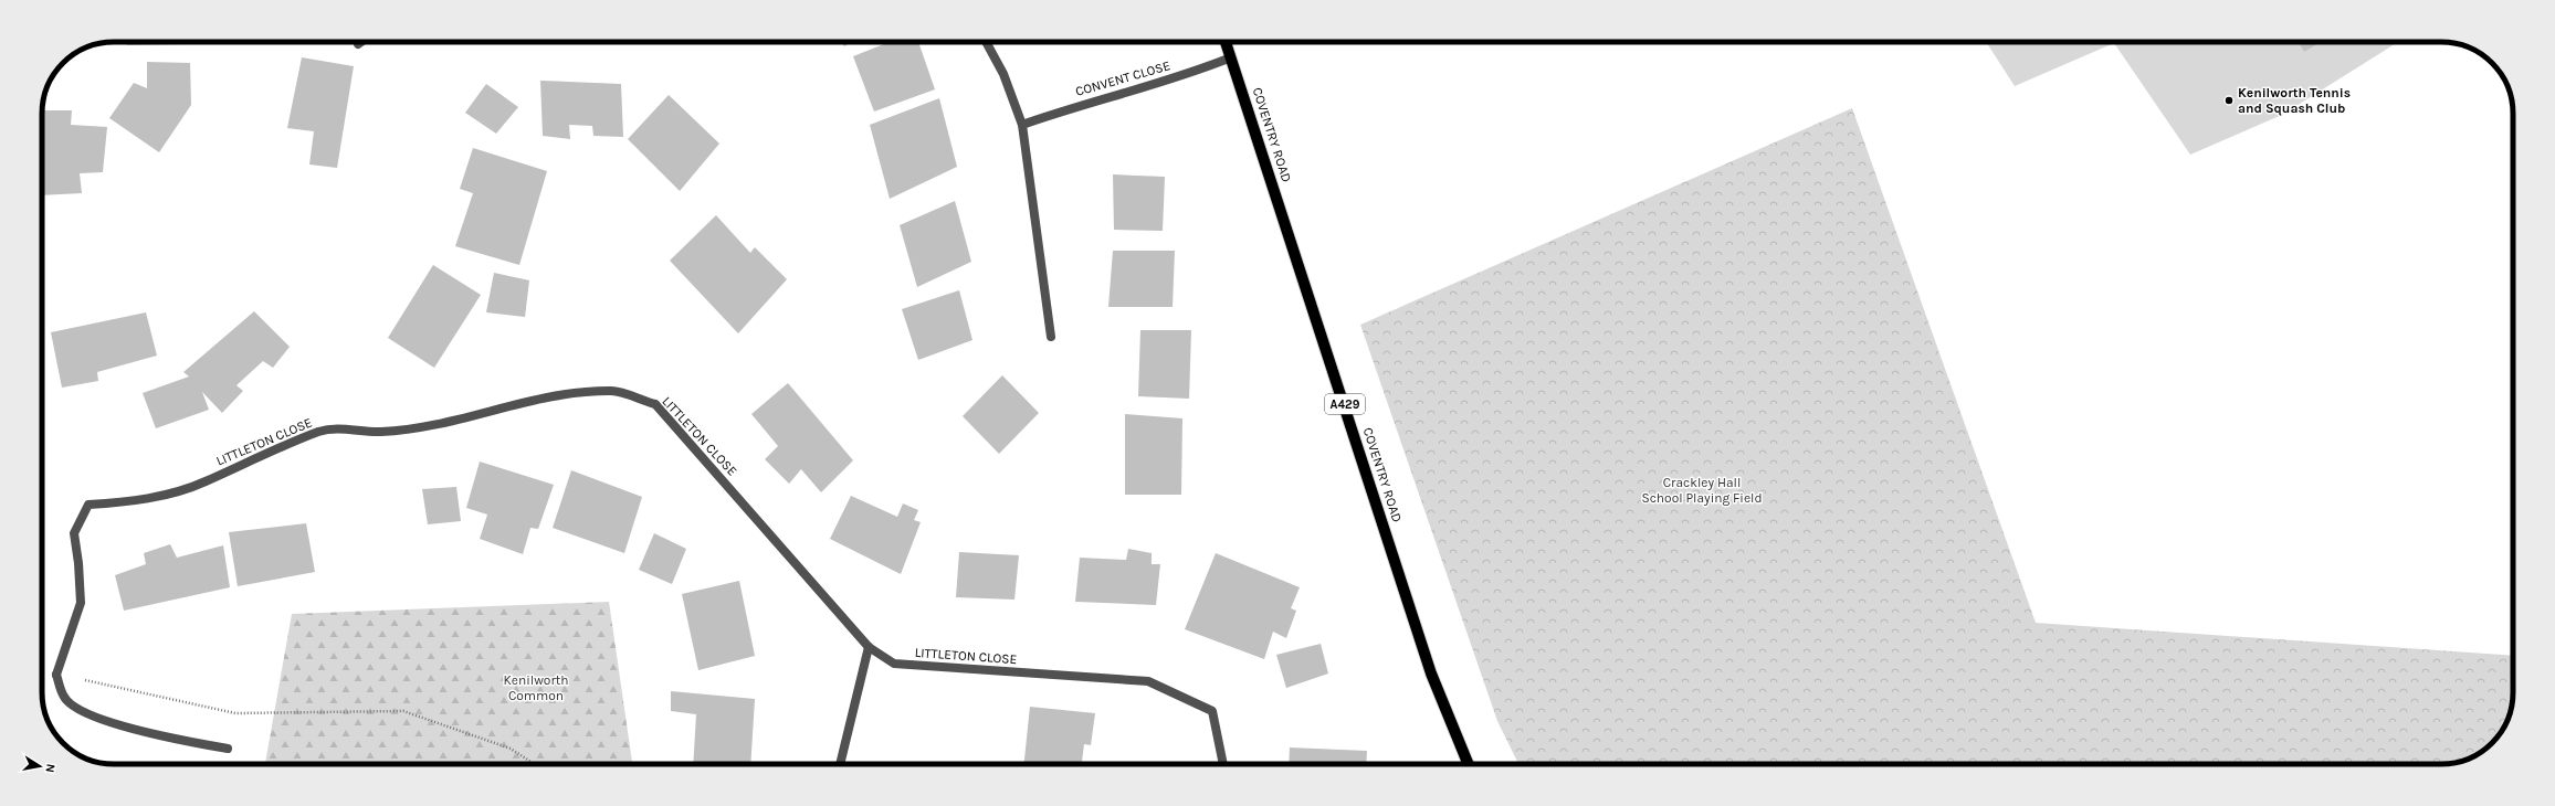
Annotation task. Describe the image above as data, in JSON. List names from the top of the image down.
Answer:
{
  "streets": {
    "main road": ["COVENTRY ROAD", "A429"],
    "street": ["CONVENT CLOSE", "LITTLETON CLOSE"]
  },
  "crossings": [
    ["CONVENT CLOSE", "COVENTRY ROAD"]
  ],
  "parks": ["Crackley Hall School Playing Field", "Kenilworth Common"],
  "places": ["Kenilworth Tennis and Squash Club"],
  "north": "right"
}
